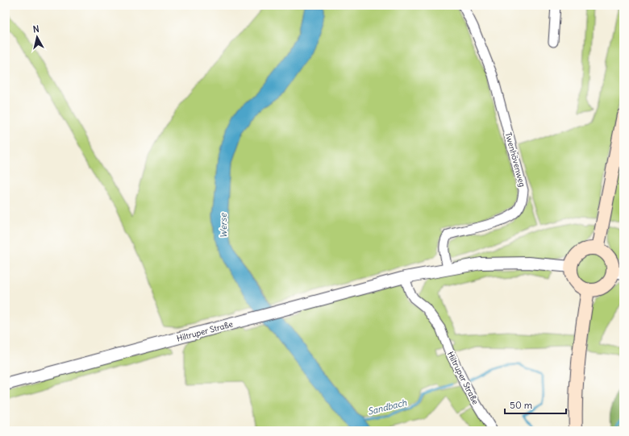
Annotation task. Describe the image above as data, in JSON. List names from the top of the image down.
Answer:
{
  "streets": {
    "street": ["Twenhövenweg", "Hiltruper Straße"]
  },
  "crossings": [
    ["Twenhövenweg", "Hiltruper Straße"]
  ],
  "water": ["Werse", "Sandbach"],
  "scale_bar": "50 m",
  "north": "top"
}
